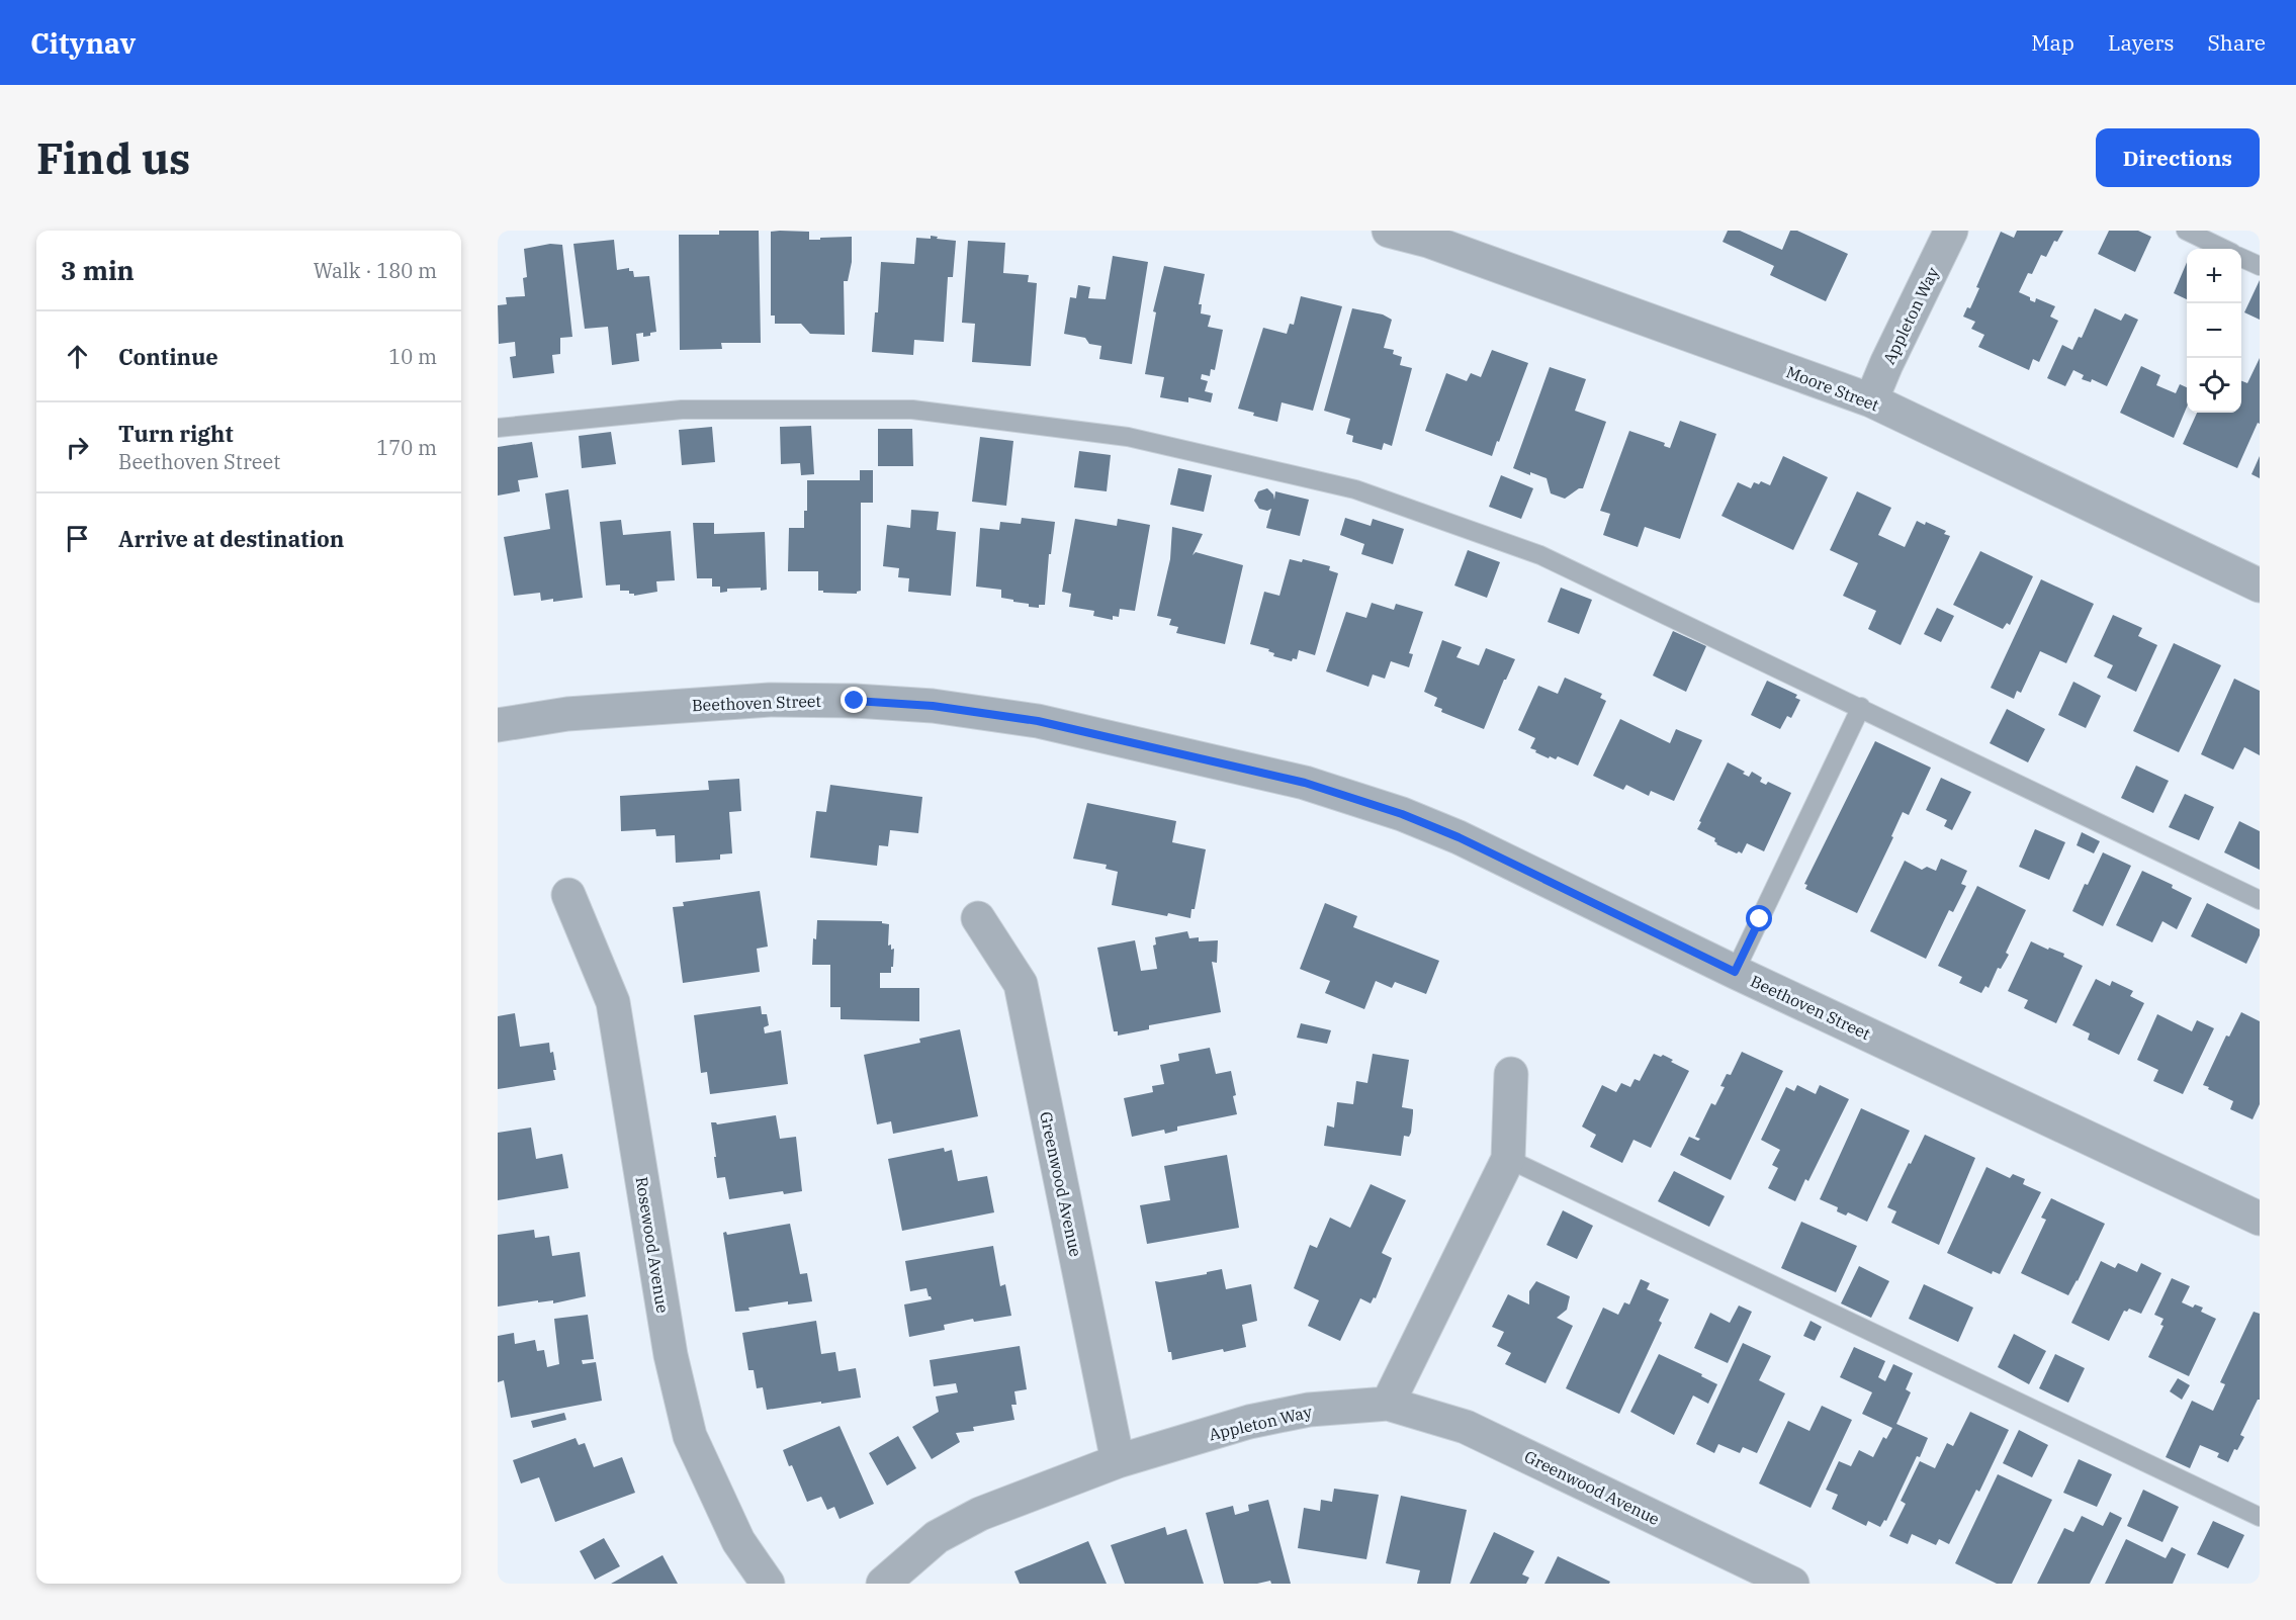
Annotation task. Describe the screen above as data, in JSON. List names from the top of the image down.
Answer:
{
  "streets": {
    "street": [
      "Appleton Way",
      "Moore Street",
      "Beethoven Street",
      "Greenwood Avenue",
      "Rosewood Avenue"
    ]
  },
  "crossings": [
    ["Appleton Way", "Moore Street"],
    ["Appleton Way", "Greenwood Avenue"]
  ],
  "page": {
    "header": "Citynav",
    "nav": ["Map", "Layers", "Share"],
    "buttons": "Directions",
    "title": "Find us",
    "heading": ["3 min", "Walk · 180 m"],
    "map_buttons": ["+", "−"],
    "list": [
      ["Continue", "10 m"],
      ["Turn right", "Beethoven Street", "170 m"],
      "Arrive at destination"
    ]
  }
}
